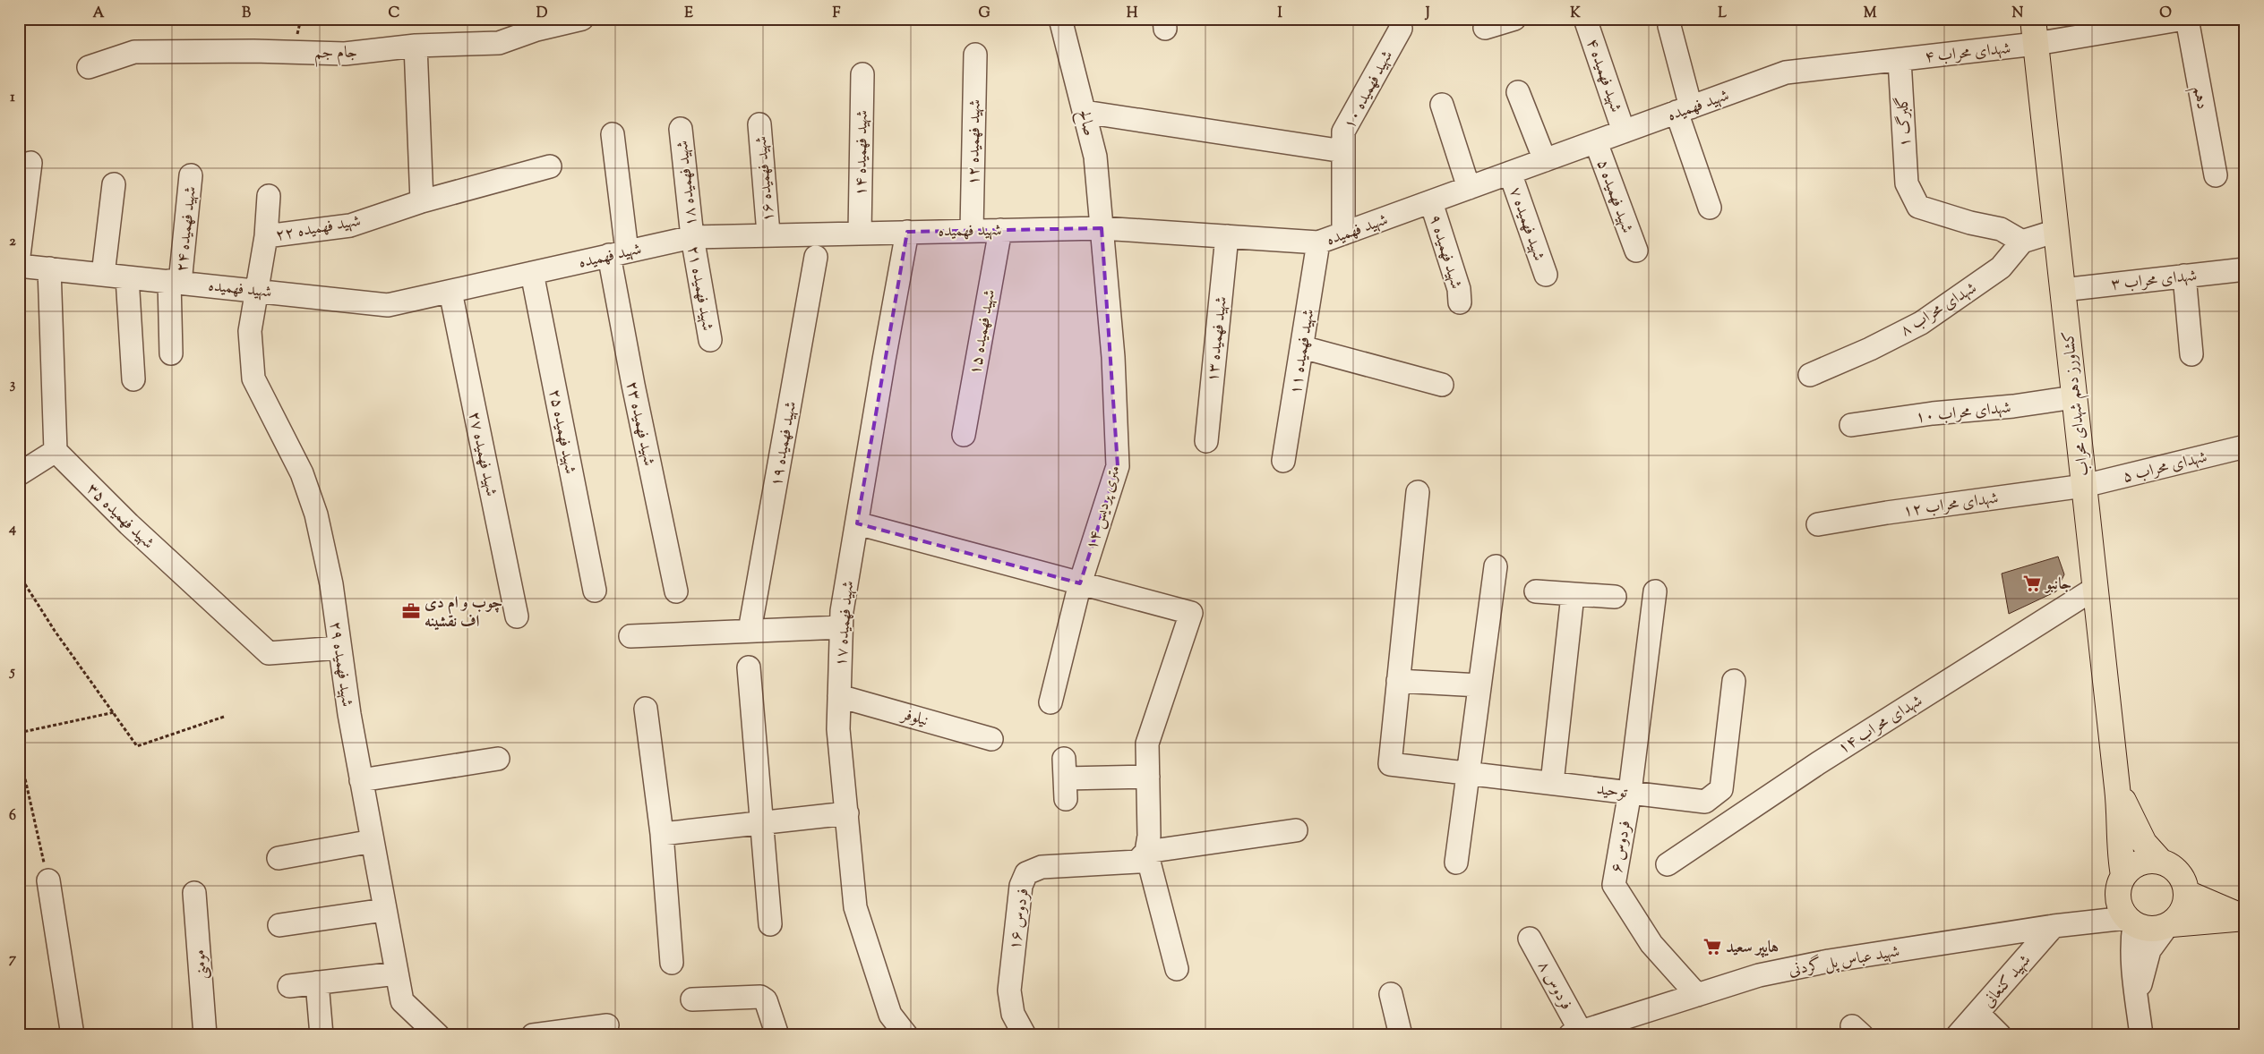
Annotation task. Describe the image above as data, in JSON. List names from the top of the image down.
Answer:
{
  "streets": {
    "main road": ["کشاورز دهم شهدای محراب"],
    "street": [
      "جام جم",
      "شهدای محراب ۴",
      "شهید فهمیده ۴",
      "شهید فهمیده ۱۰",
      "دهم",
      "شهید فهمیده",
      "گلبرگ ۱",
      "صالح",
      "شهید فهمیده ۱۲",
      "شهید فهمیده ۱۴",
      "شهید فهمیده ۱۶",
      "شهید فهمیده ۱۸",
      "شهید فهمیده ۵",
      "شهید فهمیده ۷",
      "شهید فهمیده ۲۲",
      "شهید فهمیده ۲۴",
      "شهید فهمیده ۹",
      "شهدای محراب ۳",
      "شهید فهمیده ۲۱",
      "شهدای محراب ۸",
      "شهید فهمیده ۱۵",
      "شهید فهمیده ۱۳",
      "شهید فهمیده ۱۱",
      "شهدای محراب ۱۰",
      "شهید فهمیده ۲۳",
      "شهید فهمیده ۲۵",
      "شهید فهمیده ۱۹",
      "شهید فهمیده ۲۷",
      "شهدای محراب ۵",
      "شهدای محراب ۱۲",
      "۱۴ متری پردیس",
      "شهید فهمیده ۳۵",
      "شهید فهمیده ۱۷",
      "شهید فهمیده ۲۹",
      "نیلوفر",
      "شهدای محراب ۱۴",
      "توحید",
      "فردوس ۶",
      "فردوس ۱۶",
      "شهید عباس پل گردنی",
      "مومنی",
      "شهید کنعانی",
      "فردوس ۸"
    ]
  },
  "crossings": [
    ["شهدای محراب ۴", "دهم"],
    ["شهدای محراب ۴", "شهید فهمیده"],
    ["شهدای محراب ۴", "گلبرگ ۱"],
    ["شهدای محراب ۴", "کشاورز دهم شهدای محراب"],
    ["شهید فهمیده ۴", "شهید فهمیده"],
    ["شهید فهمیده ۱۰", "شهید فهمیده"],
    ["شهید فهمیده", "گلبرگ ۱"],
    ["شهید فهمیده", "صالح"],
    ["شهید فهمیده", "شهید فهمیده ۱۲"],
    ["شهید فهمیده", "شهید فهمیده ۱۴"],
    ["شهید فهمیده", "شهید فهمیده ۱۶"],
    ["شهید فهمیده", "شهید فهمیده ۱۸"],
    ["شهید فهمیده", "شهید فهمیده ۵"],
    ["شهید فهمیده", "شهید فهمیده ۷"],
    ["شهید فهمیده", "شهید فهمیده ۲۲"],
    ["شهید فهمیده", "شهید فهمیده ۲۴"],
    ["شهید فهمیده", "شهید فهمیده ۹"],
    ["شهید فهمیده", "شهید فهمیده ۲۱"],
    ["شهید فهمیده", "شهید فهمیده ۱۵"],
    ["شهید فهمیده", "شهید فهمیده ۱۳"],
    ["شهید فهمیده", "شهید فهمیده ۱۱"],
    ["شهید فهمیده", "شهید فهمیده ۲۳"],
    ["شهید فهمیده", "شهید فهمیده ۲۵"],
    ["شهید فهمیده", "شهید فهمیده ۲۷"],
    ["شهید فهمیده", "۱۴ متری پردیس"],
    ["شهید فهمیده", "شهید فهمیده ۱۷"],
    ["شهید فهمیده", "شهید فهمیده ۲۹"],
    ["گلبرگ ۱", "شهدای محراب ۸"],
    ["صالح", "۱۴ متری پردیس"],
    ["شهید فهمیده ۱۸", "شهید فهمیده ۲۱"],
    ["شهید فهمیده ۲۲", "شهید فهمیده ۲۹"],
    ["شهدای محراب ۳", "کشاورز دهم شهدای محراب"],
    ["کشاورز دهم شهدای محراب", "شهدای محراب ۱۰"],
    ["کشاورز دهم شهدای محراب", "شهدای محراب ۵"],
    ["کشاورز دهم شهدای محراب", "شهدای محراب ۱۲"],
    ["کشاورز دهم شهدای محراب", "شهدای محراب ۱۴"],
    ["کشاورز دهم شهدای محراب", "شهید عباس پل گردنی"],
    ["شهدای محراب ۵", "شهدای محراب ۱۲"],
    ["شهید فهمیده ۳۵", "شهید فهمیده ۲۹"],
    ["شهید فهمیده ۱۷", "نیلوفر"],
    ["توحید", "فردوس ۶"],
    ["فردوس ۶", "شهید عباس پل گردنی"],
    ["شهید عباس پل گردنی", "شهید کنعانی"],
    ["شهید عباس پل گردنی", "فردوس ۸"]
  ],
  "places": {
    "supermarket": ["جانبو", "هایپر سعید"],
    "office": ["چوب و ام دی اف نقشینه"]
  },
  "grid": {
    "columns": [
      "A",
      "B",
      "C",
      "D",
      "E",
      "F",
      "G",
      "H",
      "I",
      "J",
      "K",
      "L",
      "M",
      "N",
      "O"
    ],
    "rows": [
      "1",
      "2",
      "3",
      "4",
      "5",
      "6",
      "7"
    ]
  }
}
